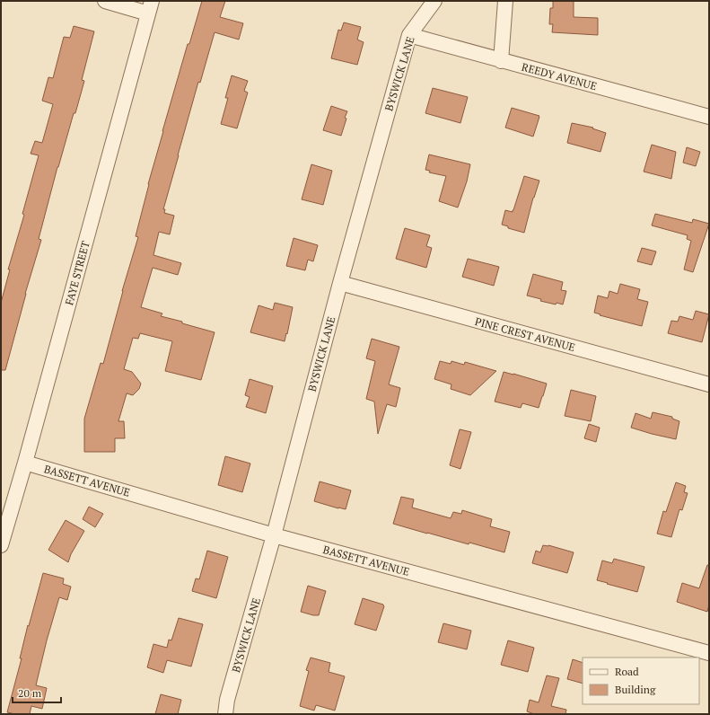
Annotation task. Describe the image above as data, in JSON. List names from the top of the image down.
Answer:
{
  "streets": {
    "street": [
      "BYSWICK LANE",
      "REEDY AVENUE",
      "FAYE STREET",
      "PINE CREST AVENUE",
      "BASSETT AVENUE"
    ]
  },
  "crossings": [
    ["BYSWICK LANE", "REEDY AVENUE"],
    ["BYSWICK LANE", "PINE CREST AVENUE"],
    ["BYSWICK LANE", "BASSETT AVENUE"],
    ["FAYE STREET", "BASSETT AVENUE"]
  ],
  "legend": ["Road", "Building"],
  "scale_bar": "20 m"
}
